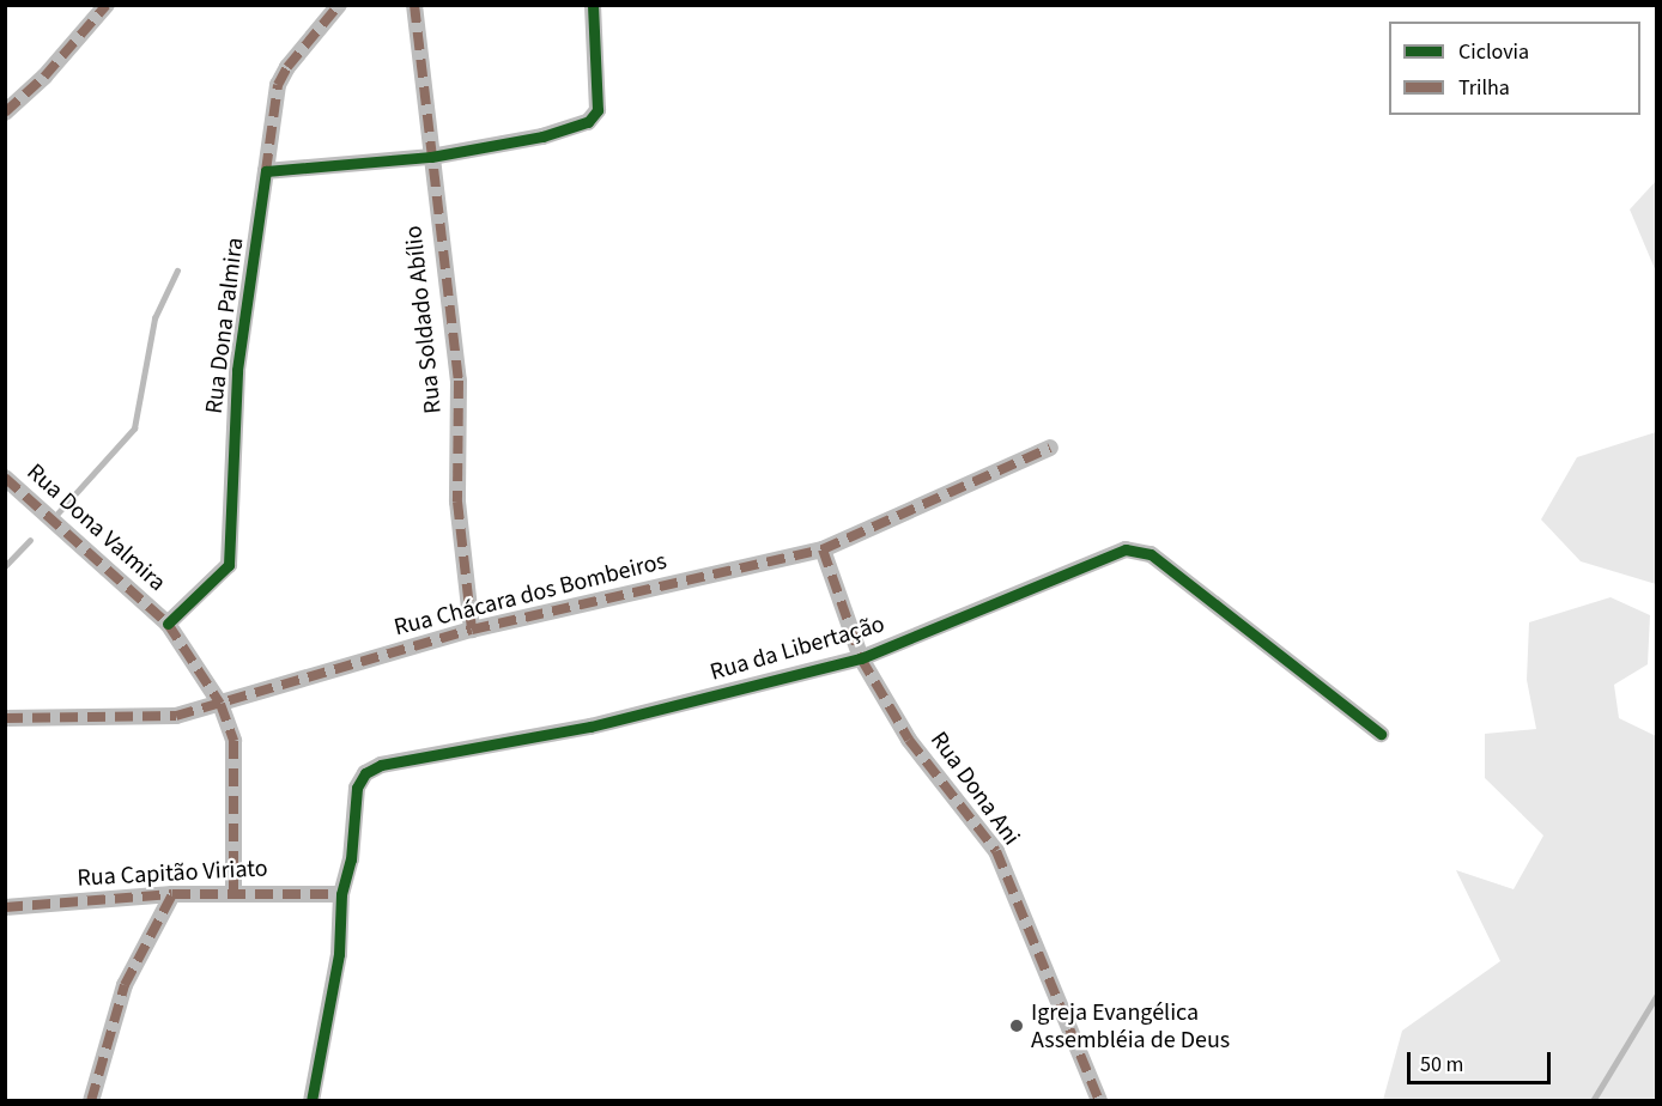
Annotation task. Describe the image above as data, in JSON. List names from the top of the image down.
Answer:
{
  "streets": {
    "street": [
      "Rua Soldado Abílio",
      "Rua Dona Palmira",
      "Rua Dona Valmira",
      "Rua Chácara dos Bombeiros",
      "Rua da Libertação",
      "Rua Dona Ani",
      "Rua Capitão Viriato"
    ]
  },
  "crossings": [
    ["Rua Soldado Abílio", "Rua Chácara dos Bombeiros"],
    ["Rua Dona Palmira", "Rua Dona Valmira"],
    ["Rua Dona Valmira", "Rua Chácara dos Bombeiros"],
    ["Rua Dona Valmira", "Rua Capitão Viriato"],
    ["Rua Chácara dos Bombeiros", "Rua Dona Ani"],
    ["Rua da Libertação", "Rua Dona Ani"],
    ["Rua da Libertação", "Rua Capitão Viriato"]
  ],
  "places": ["Igreja Evangélica Assembléia de Deus"],
  "legend": ["Ciclovia", "Trilha"],
  "scale_bar": "50 m"
}
